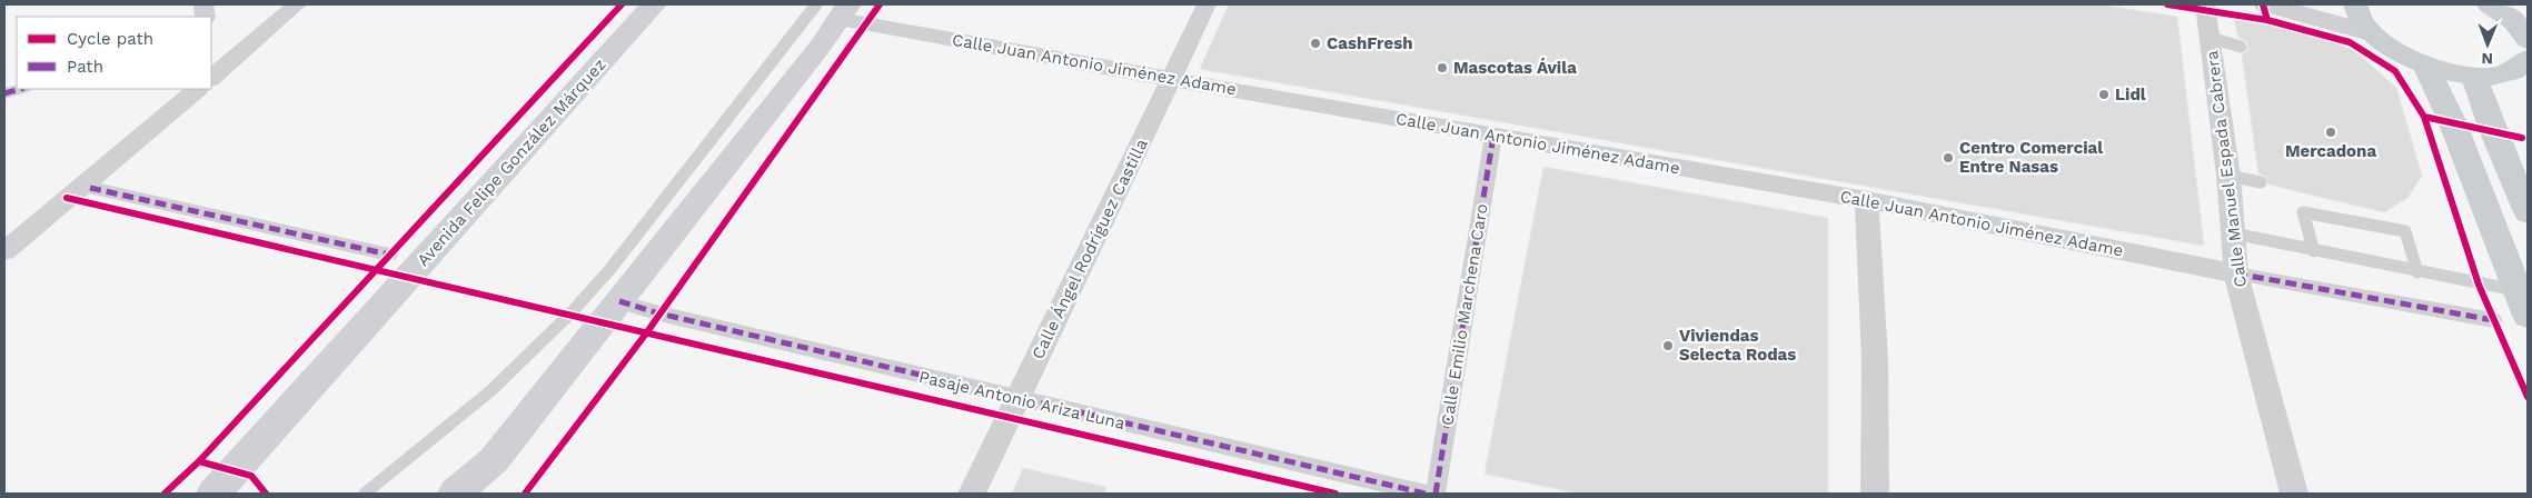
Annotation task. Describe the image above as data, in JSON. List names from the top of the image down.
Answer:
{
  "streets": {
    "main road": ["Avenida Felipe González Márquez"],
    "street": [
      "Calle Juan Antonio Jiménez Adame",
      "Calle Manuel Espada Cabrera",
      "Calle Ángel Rodríguez Castilla",
      "Calle Emilio Marchena Caro",
      "Pasaje Antonio Ariza Luna"
    ]
  },
  "crossings": [
    ["Calle Juan Antonio Jiménez Adame", "Calle Manuel Espada Cabrera"],
    ["Calle Juan Antonio Jiménez Adame", "Calle Ángel Rodríguez Castilla"],
    ["Calle Juan Antonio Jiménez Adame", "Calle Emilio Marchena Caro"],
    ["Calle Ángel Rodríguez Castilla", "Pasaje Antonio Ariza Luna"]
  ],
  "places": [
    "CashFresh",
    "Mascotas Ávila",
    "Lidl",
    "Mercadona",
    "Centro Comercial Entre Nasas",
    "Viviendas Selecta Rodas"
  ],
  "legend": ["Cycle path", "Path"],
  "north": "bottom"
}
